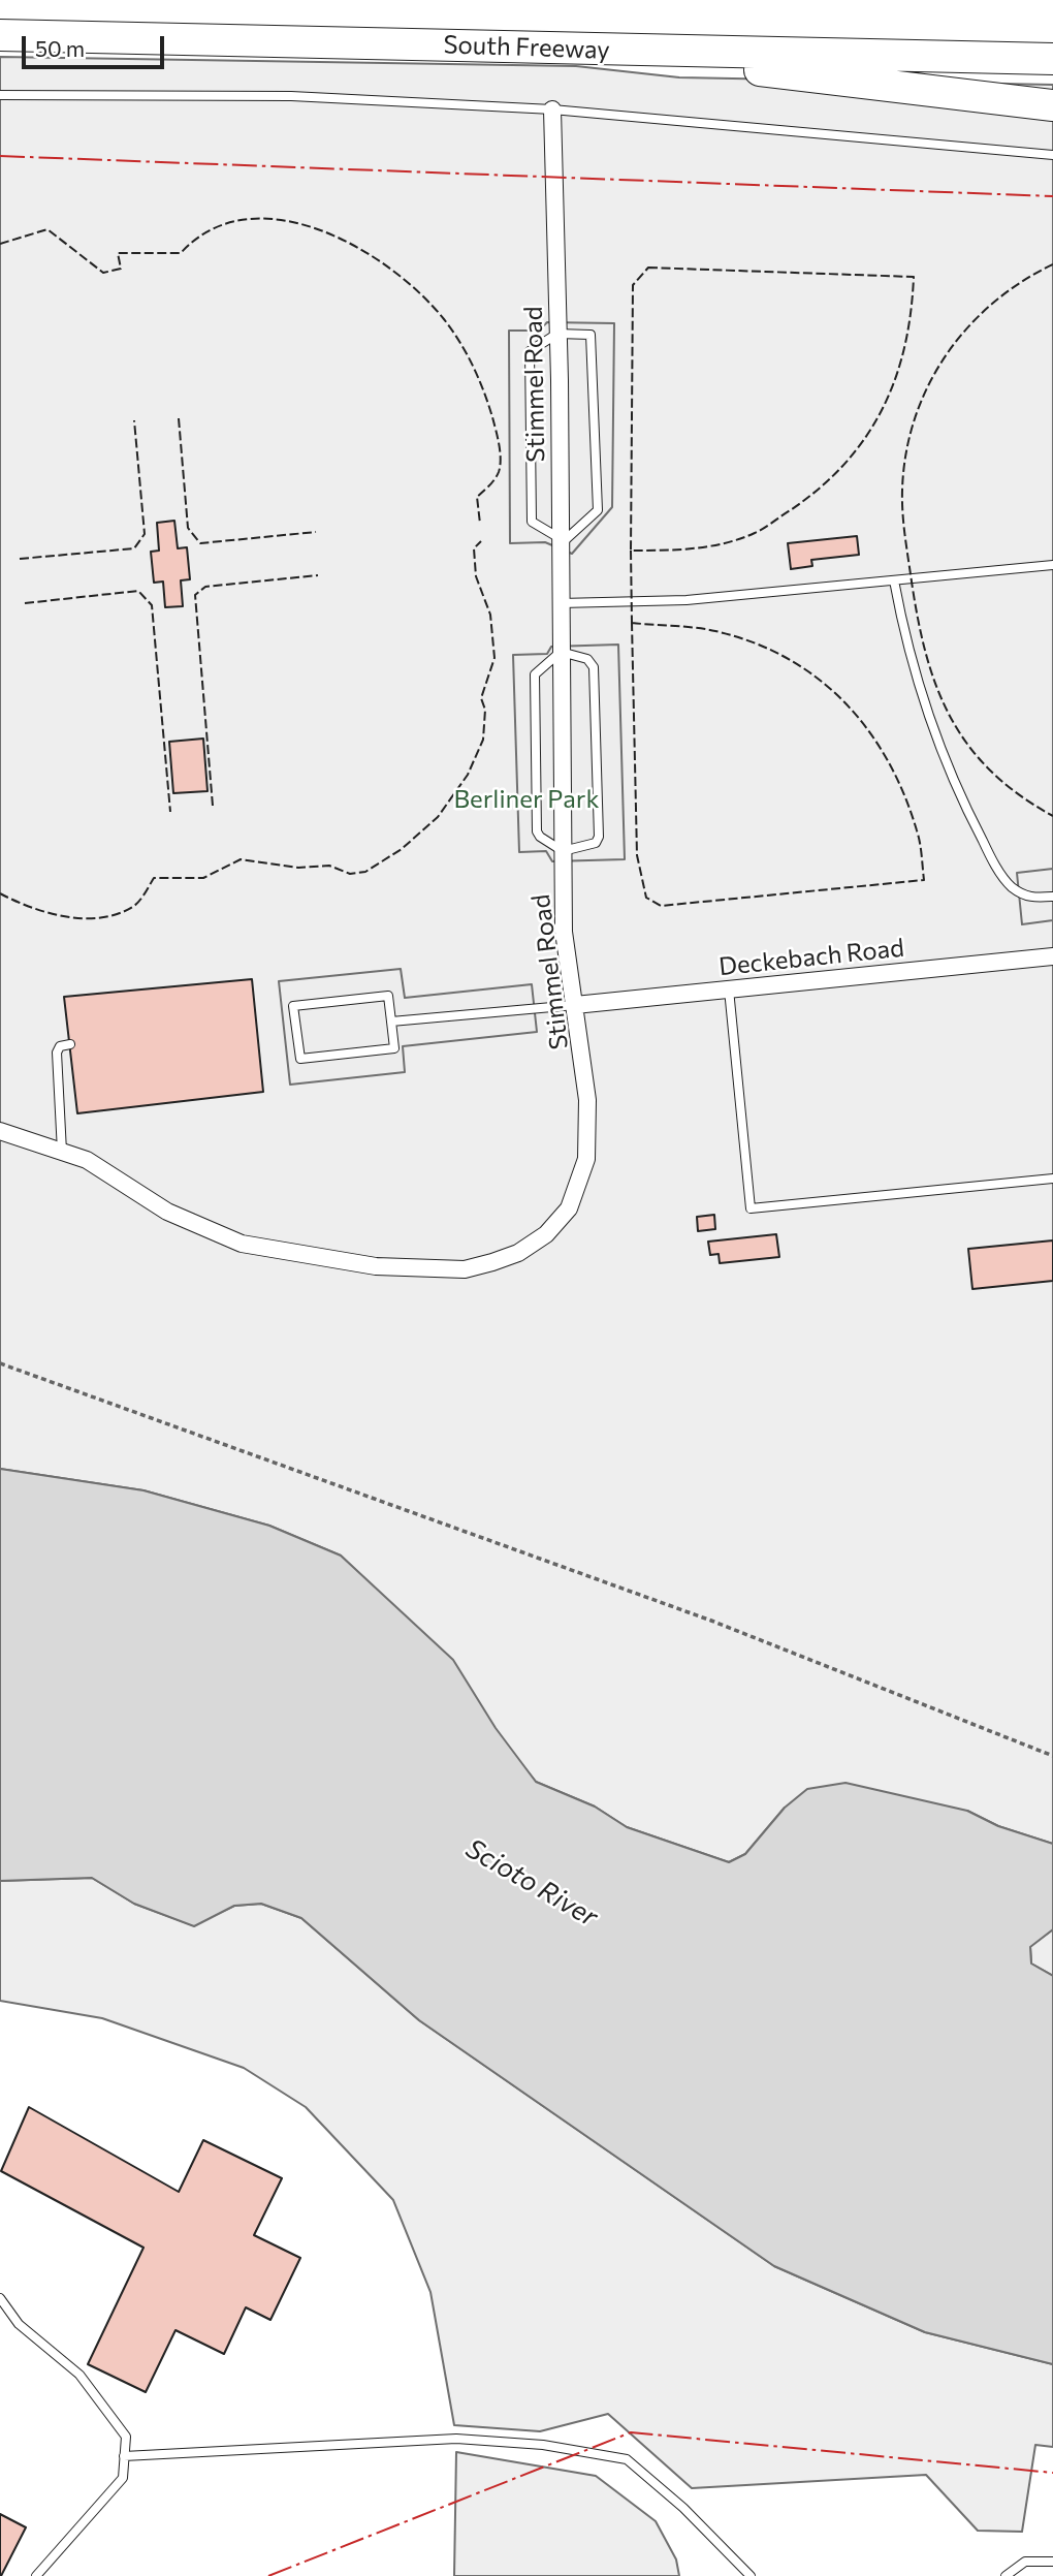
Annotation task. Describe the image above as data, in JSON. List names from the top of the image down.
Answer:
{
  "streets": {
    "highway": ["South Freeway"],
    "street": ["Stimmel Road", "Deckebach Road"]
  },
  "crossings": [
    ["Stimmel Road", "Deckebach Road"]
  ],
  "water": ["Scioto River"],
  "parks": ["Berliner Park"],
  "scale_bar": "50 m"
}
